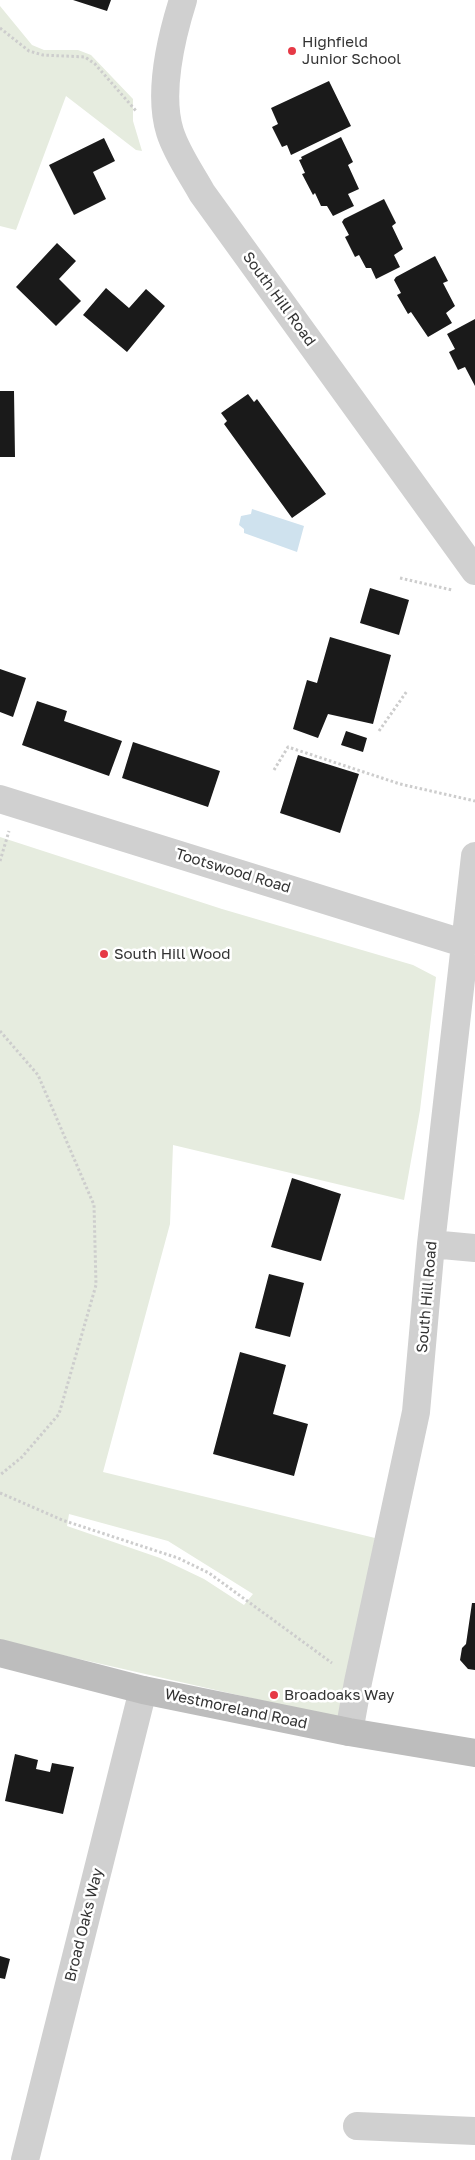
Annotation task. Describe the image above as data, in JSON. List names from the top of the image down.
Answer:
{
  "streets": {
    "main road": ["Westmoreland Road"],
    "street": ["South Hill Road", "Tootswood Road", "Broad Oaks Way"]
  },
  "crossings": [
    ["South Hill Road", "Tootswood Road"],
    ["South Hill Road", "Westmoreland Road"],
    ["Westmoreland Road", "Broad Oaks Way"]
  ],
  "places": ["Highfield Junior School", "South Hill Wood", "Broadoaks Way"]
}
